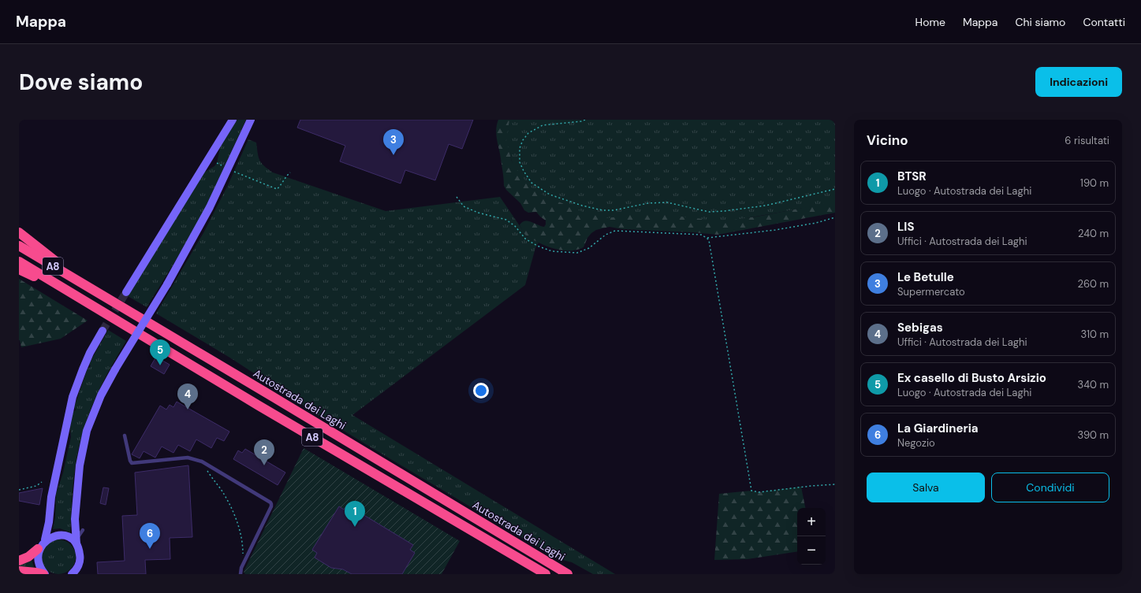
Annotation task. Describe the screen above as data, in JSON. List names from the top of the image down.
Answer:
{
  "streets": {
    "highway": ["A8", "Autostrada dei Laghi"]
  },
  "page": {
    "header": "Mappa",
    "nav": [
      "Home",
      "Mappa",
      "Chi siamo",
      "Contatti"
    ],
    "buttons": [
      "Indicazioni",
      ["Salva", "Condividi"]
    ],
    "title": "Dove siamo",
    "heading": ["Vicino", "6 risultati"],
    "pins": [
      "3",
      "5",
      "4",
      "2",
      "1",
      "6"
    ],
    "list": [
      {
        "mark": "1",
        "name": "BTSR",
        "note": "Luogo · Autostrada dei Laghi",
        "value": "190 m"
      },
      {
        "mark": "2",
        "name": "LIS",
        "note": "Uffici · Autostrada dei Laghi",
        "value": "240 m"
      },
      {
        "mark": "3",
        "name": "Le Betulle",
        "note": "Supermercato",
        "value": "260 m"
      },
      {
        "mark": "4",
        "name": "Sebigas",
        "note": "Uffici · Autostrada dei Laghi",
        "value": "310 m"
      },
      {
        "mark": "5",
        "name": "Ex casello di Busto Arsizio",
        "note": "Luogo · Autostrada dei Laghi",
        "value": "340 m"
      },
      {
        "mark": "6",
        "name": "La Giardineria",
        "note": "Negozio",
        "value": "390 m"
      }
    ],
    "map_buttons": ["+", "−"]
  }
}
